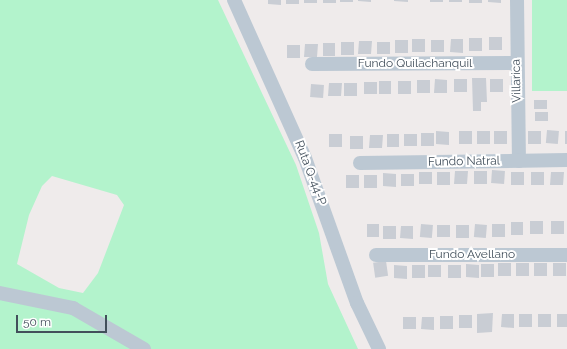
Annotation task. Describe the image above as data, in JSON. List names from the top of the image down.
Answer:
{
  "streets": {
    "street": [
      "Fundo Quilachanquil",
      "Villarica",
      "Fundo Natral",
      "Ruta Q-44-P",
      "Fundo Avellano"
    ]
  },
  "crossings": [
    ["Fundo Quilachanquil", "Villarica"],
    ["Villarica", "Fundo Natral"]
  ],
  "scale_bar": "50 m"
}
